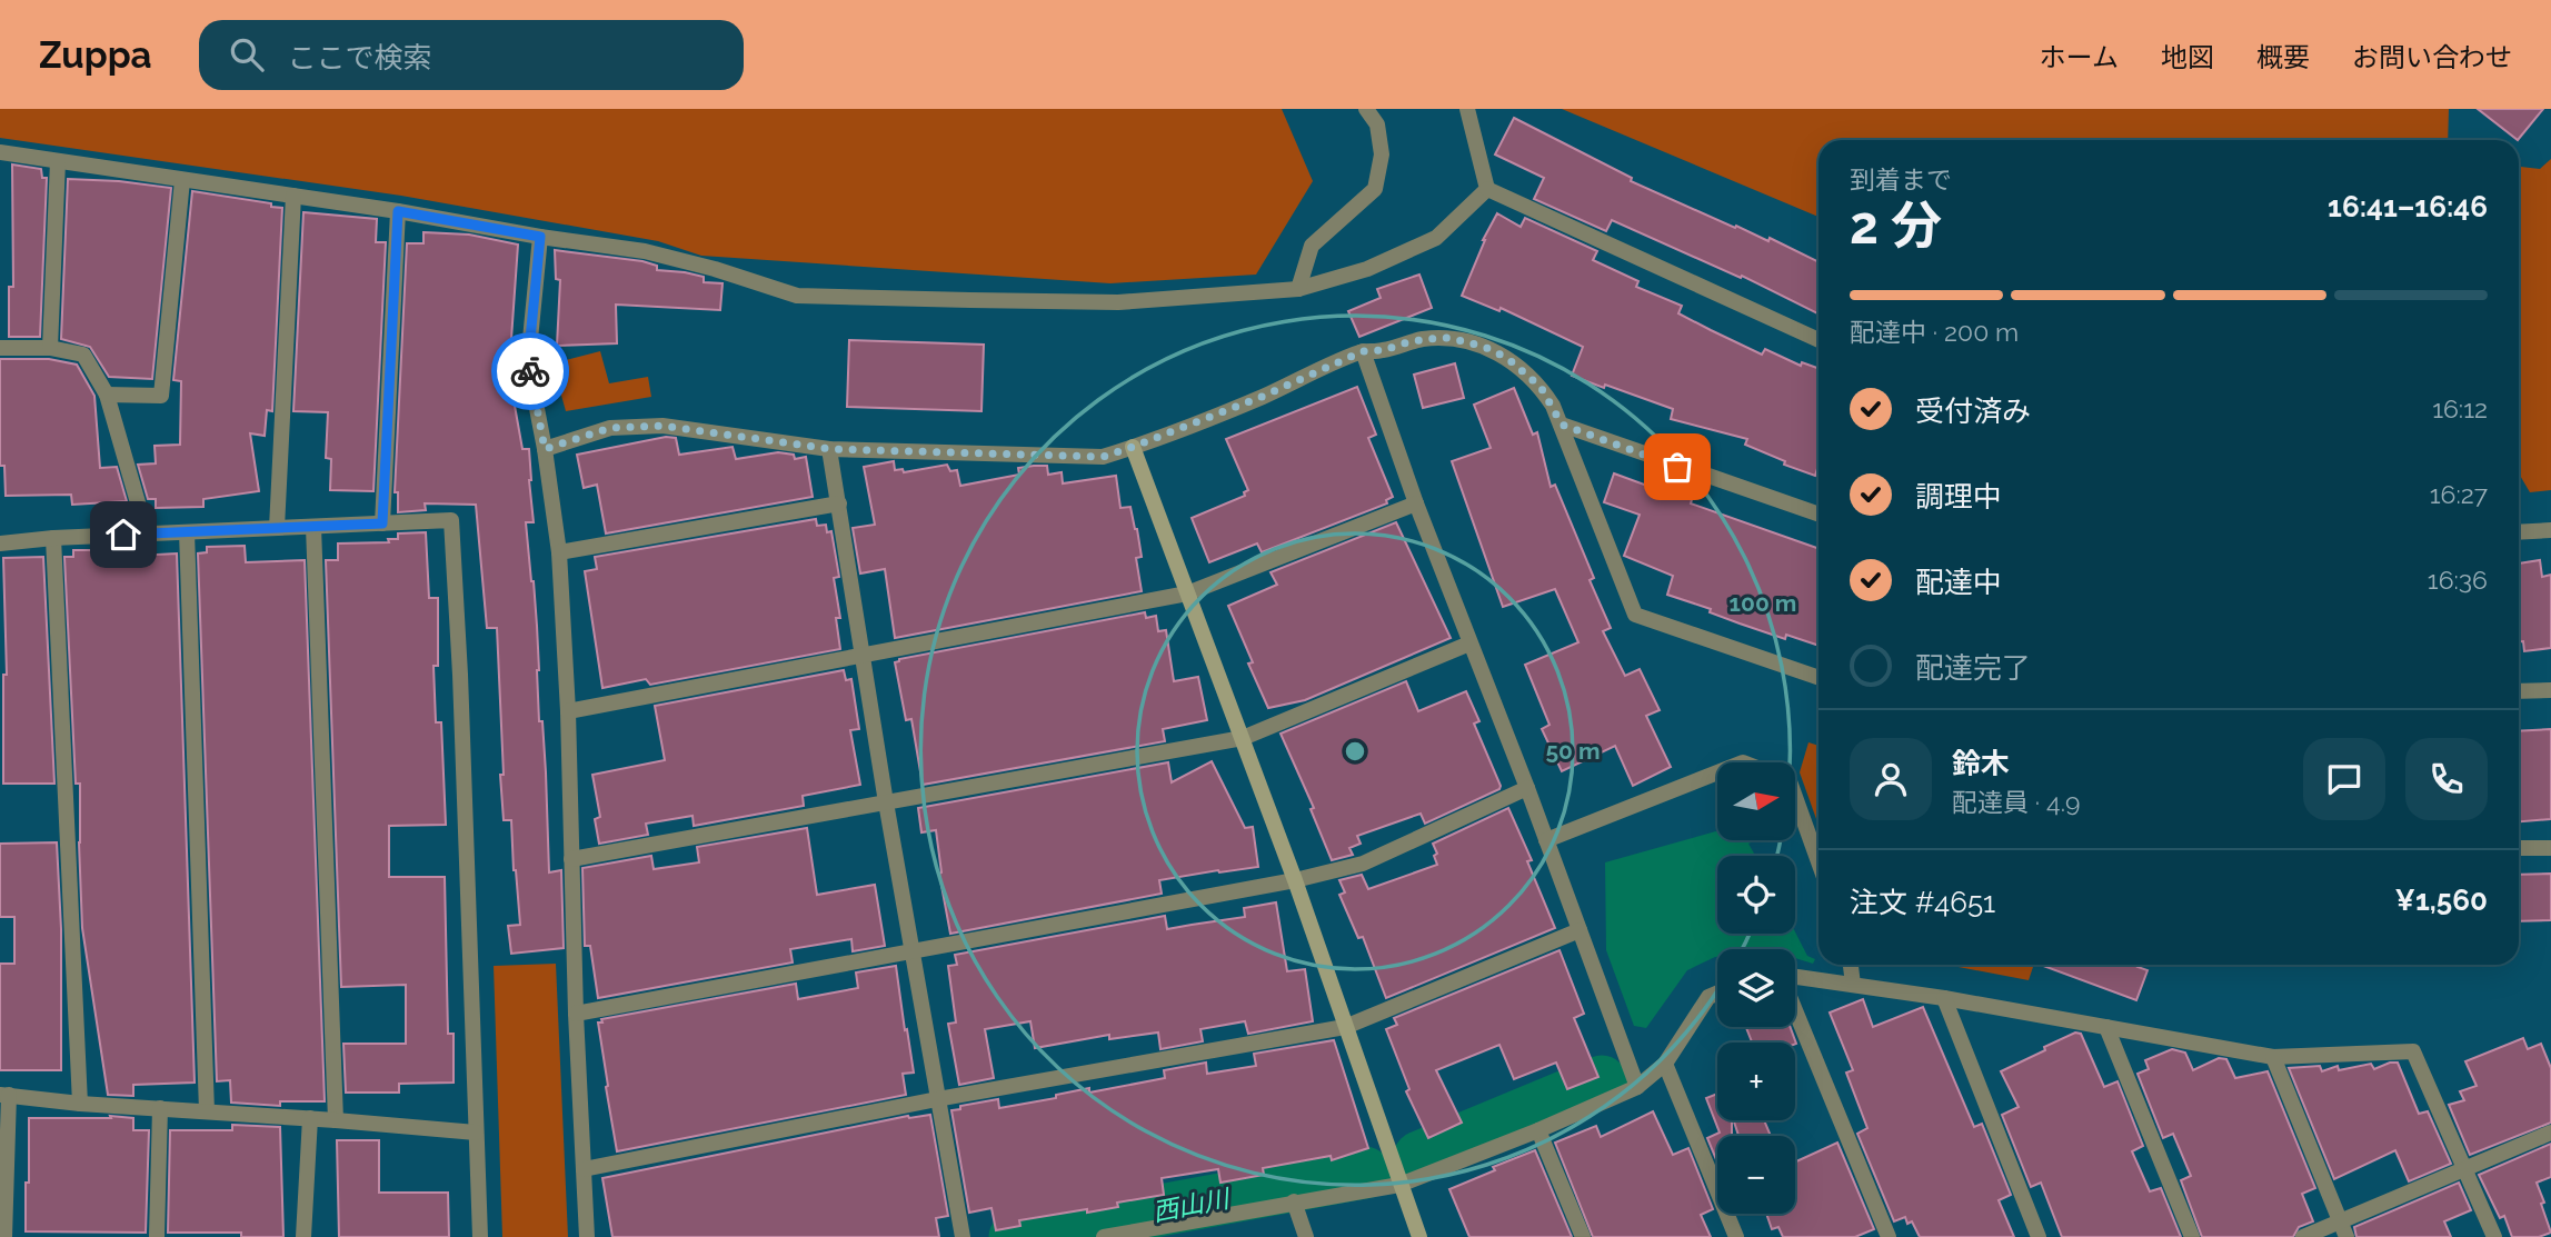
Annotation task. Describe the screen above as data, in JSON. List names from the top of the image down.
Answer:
{
  "water": ["西山川"],
  "north": "right",
  "page": {
    "header": "Zuppa",
    "search": "ここで検索",
    "nav": [
      "ホーム",
      "地図",
      "概要",
      "お問い合わせ"
    ],
    "heading": ["2 分", "到着まで", "16:41–16:46"],
    "panel": [
      "鈴木",
      "配達員 · 4.9",
      "注文 #4651",
      "¥1,560"
    ],
    "bar": "配達中 · 200 m",
    "list": [
      ["受付済み", "16:12"],
      ["調理中", "16:27"],
      ["配達中", "16:36"],
      "配達完了"
    ],
    "map_buttons": ["+", "−"]
  },
  "rings": ["100 m", "50 m"]
}
